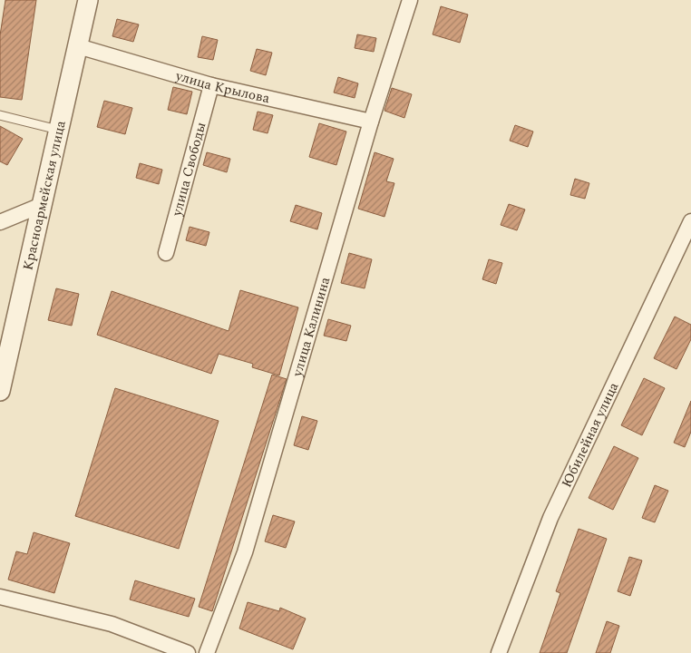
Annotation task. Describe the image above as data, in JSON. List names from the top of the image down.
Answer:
{
  "streets": {
    "street": [
      "улица Крылова",
      "улица Свободы",
      "Красноармейская улица",
      "улица Калинина",
      "Юбилейная улица"
    ]
  },
  "crossings": [
    ["улица Крылова", "улица Свободы"],
    ["улица Крылова", "Красноармейская улица"],
    ["улица Крылова", "улица Калинина"]
  ]
}
